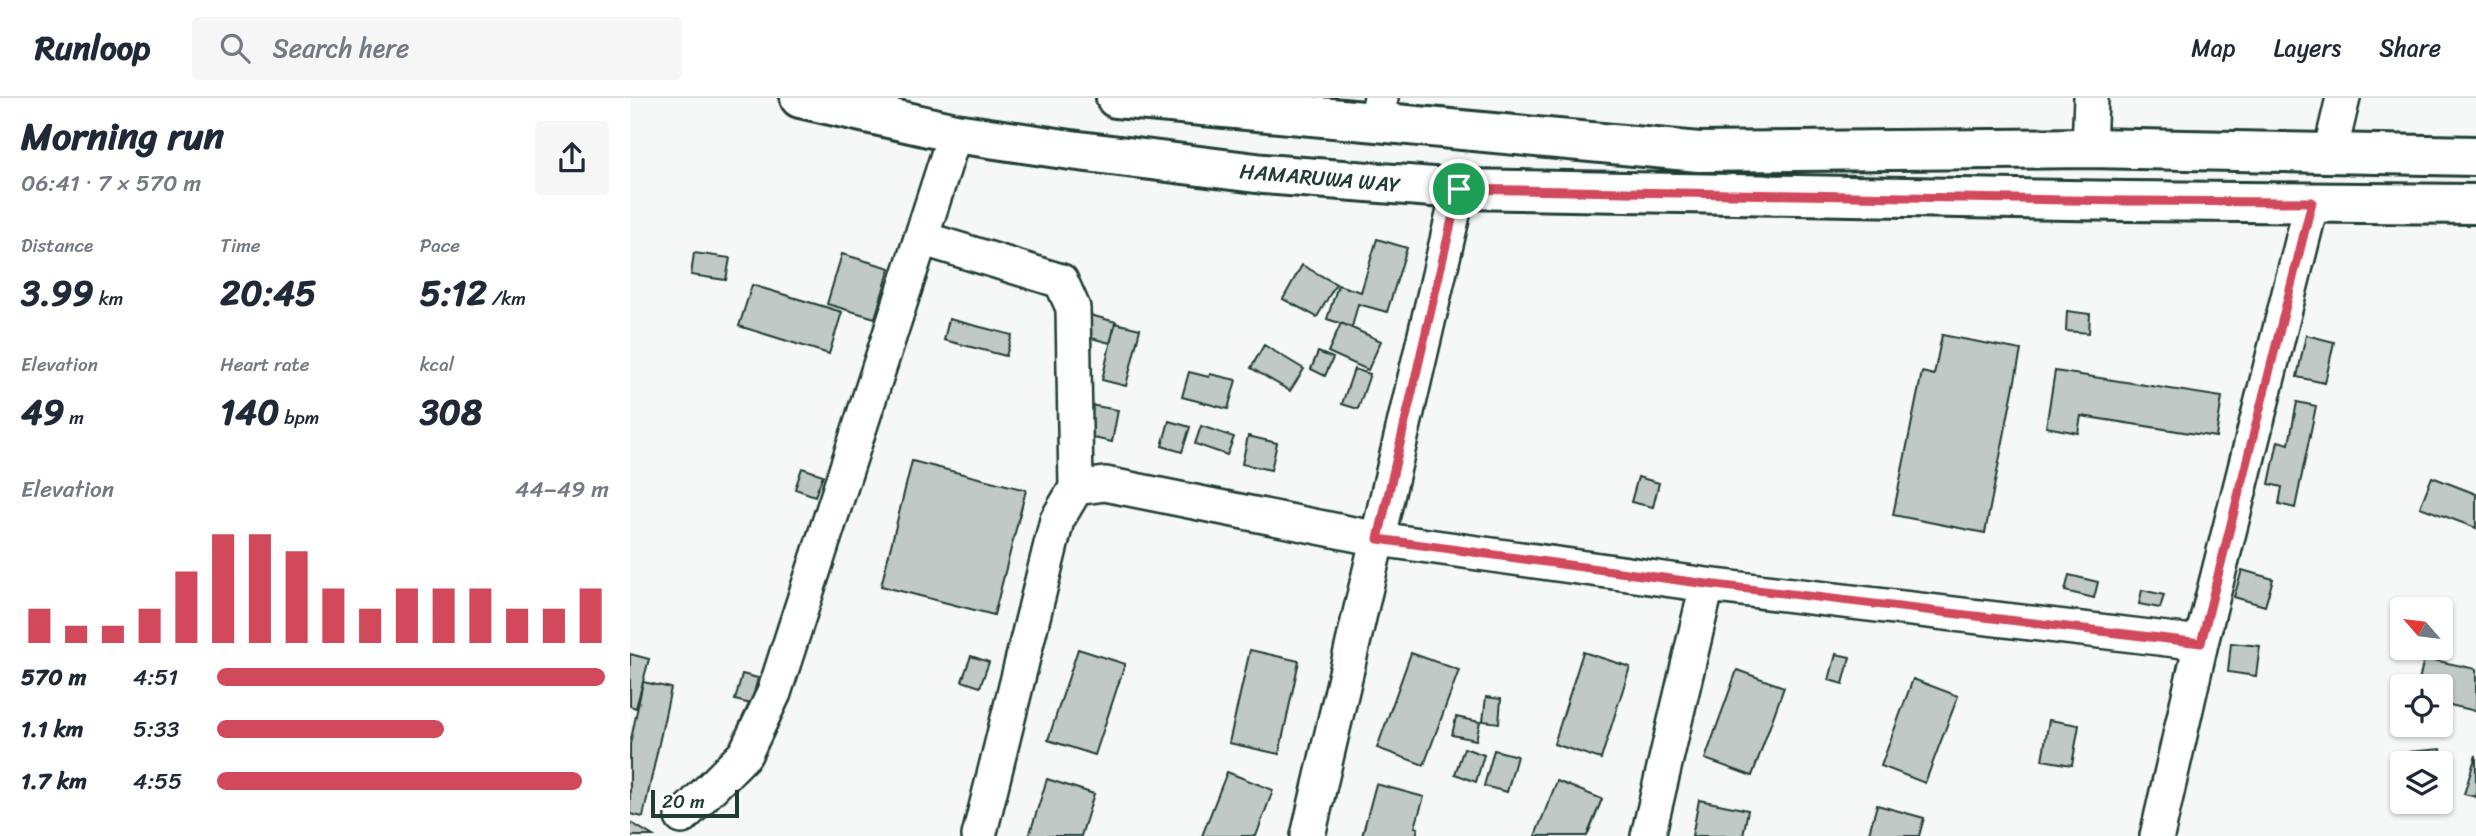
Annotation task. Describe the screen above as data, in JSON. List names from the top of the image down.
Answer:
{
  "streets": {
    "main road": ["HAMARUWA WAY"]
  },
  "scale_bar": "20 m",
  "north": "top left",
  "page": {
    "header": "Runloop",
    "search": "Search here",
    "nav": ["Map", "Layers", "Share"],
    "heading": ["Morning run", "06:41 · 7 × 570 m"],
    "stats": [
      ["Distance", "3.99 km"],
      ["Time", "20:45"],
      ["Pace", "5:12 /km"],
      ["Elevation", "49 m"],
      ["Heart rate", "140 bpm"],
      ["kcal", "308"]
    ],
    "chart": ["Elevation", "44–49 m"],
    "list": [
      {
        "name": "570 m",
        "note": "4:51"
      },
      {
        "name": "1.1 km",
        "note": "5:33"
      },
      {
        "name": "1.7 km",
        "note": "4:55"
      }
    ],
    "scale": "20 m"
  }
}
